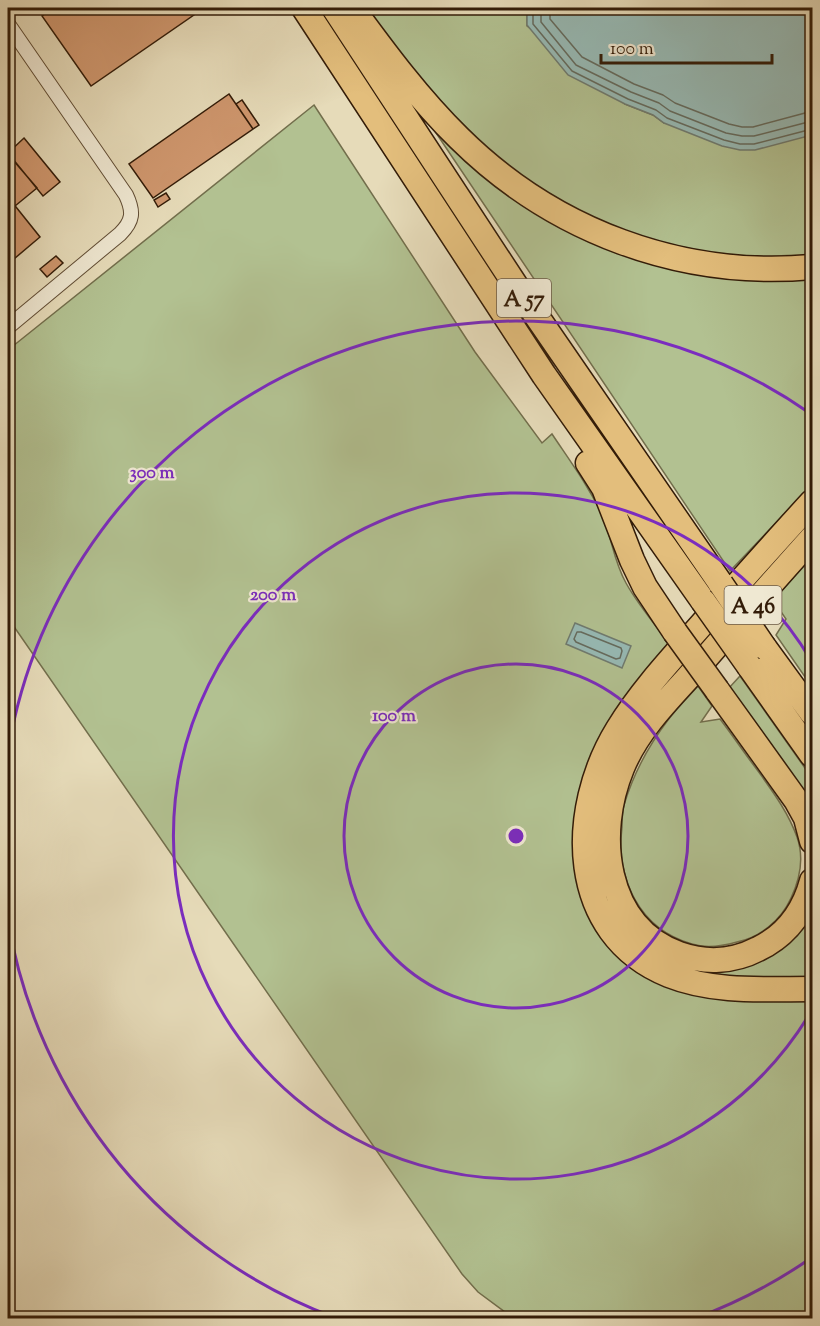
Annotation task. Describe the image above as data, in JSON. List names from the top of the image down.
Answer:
{
  "streets": {
    "highway": ["A 57", "A 46"]
  },
  "scale_bar": "100 m",
  "rings": ["300 m", "200 m", "100 m"]
}
